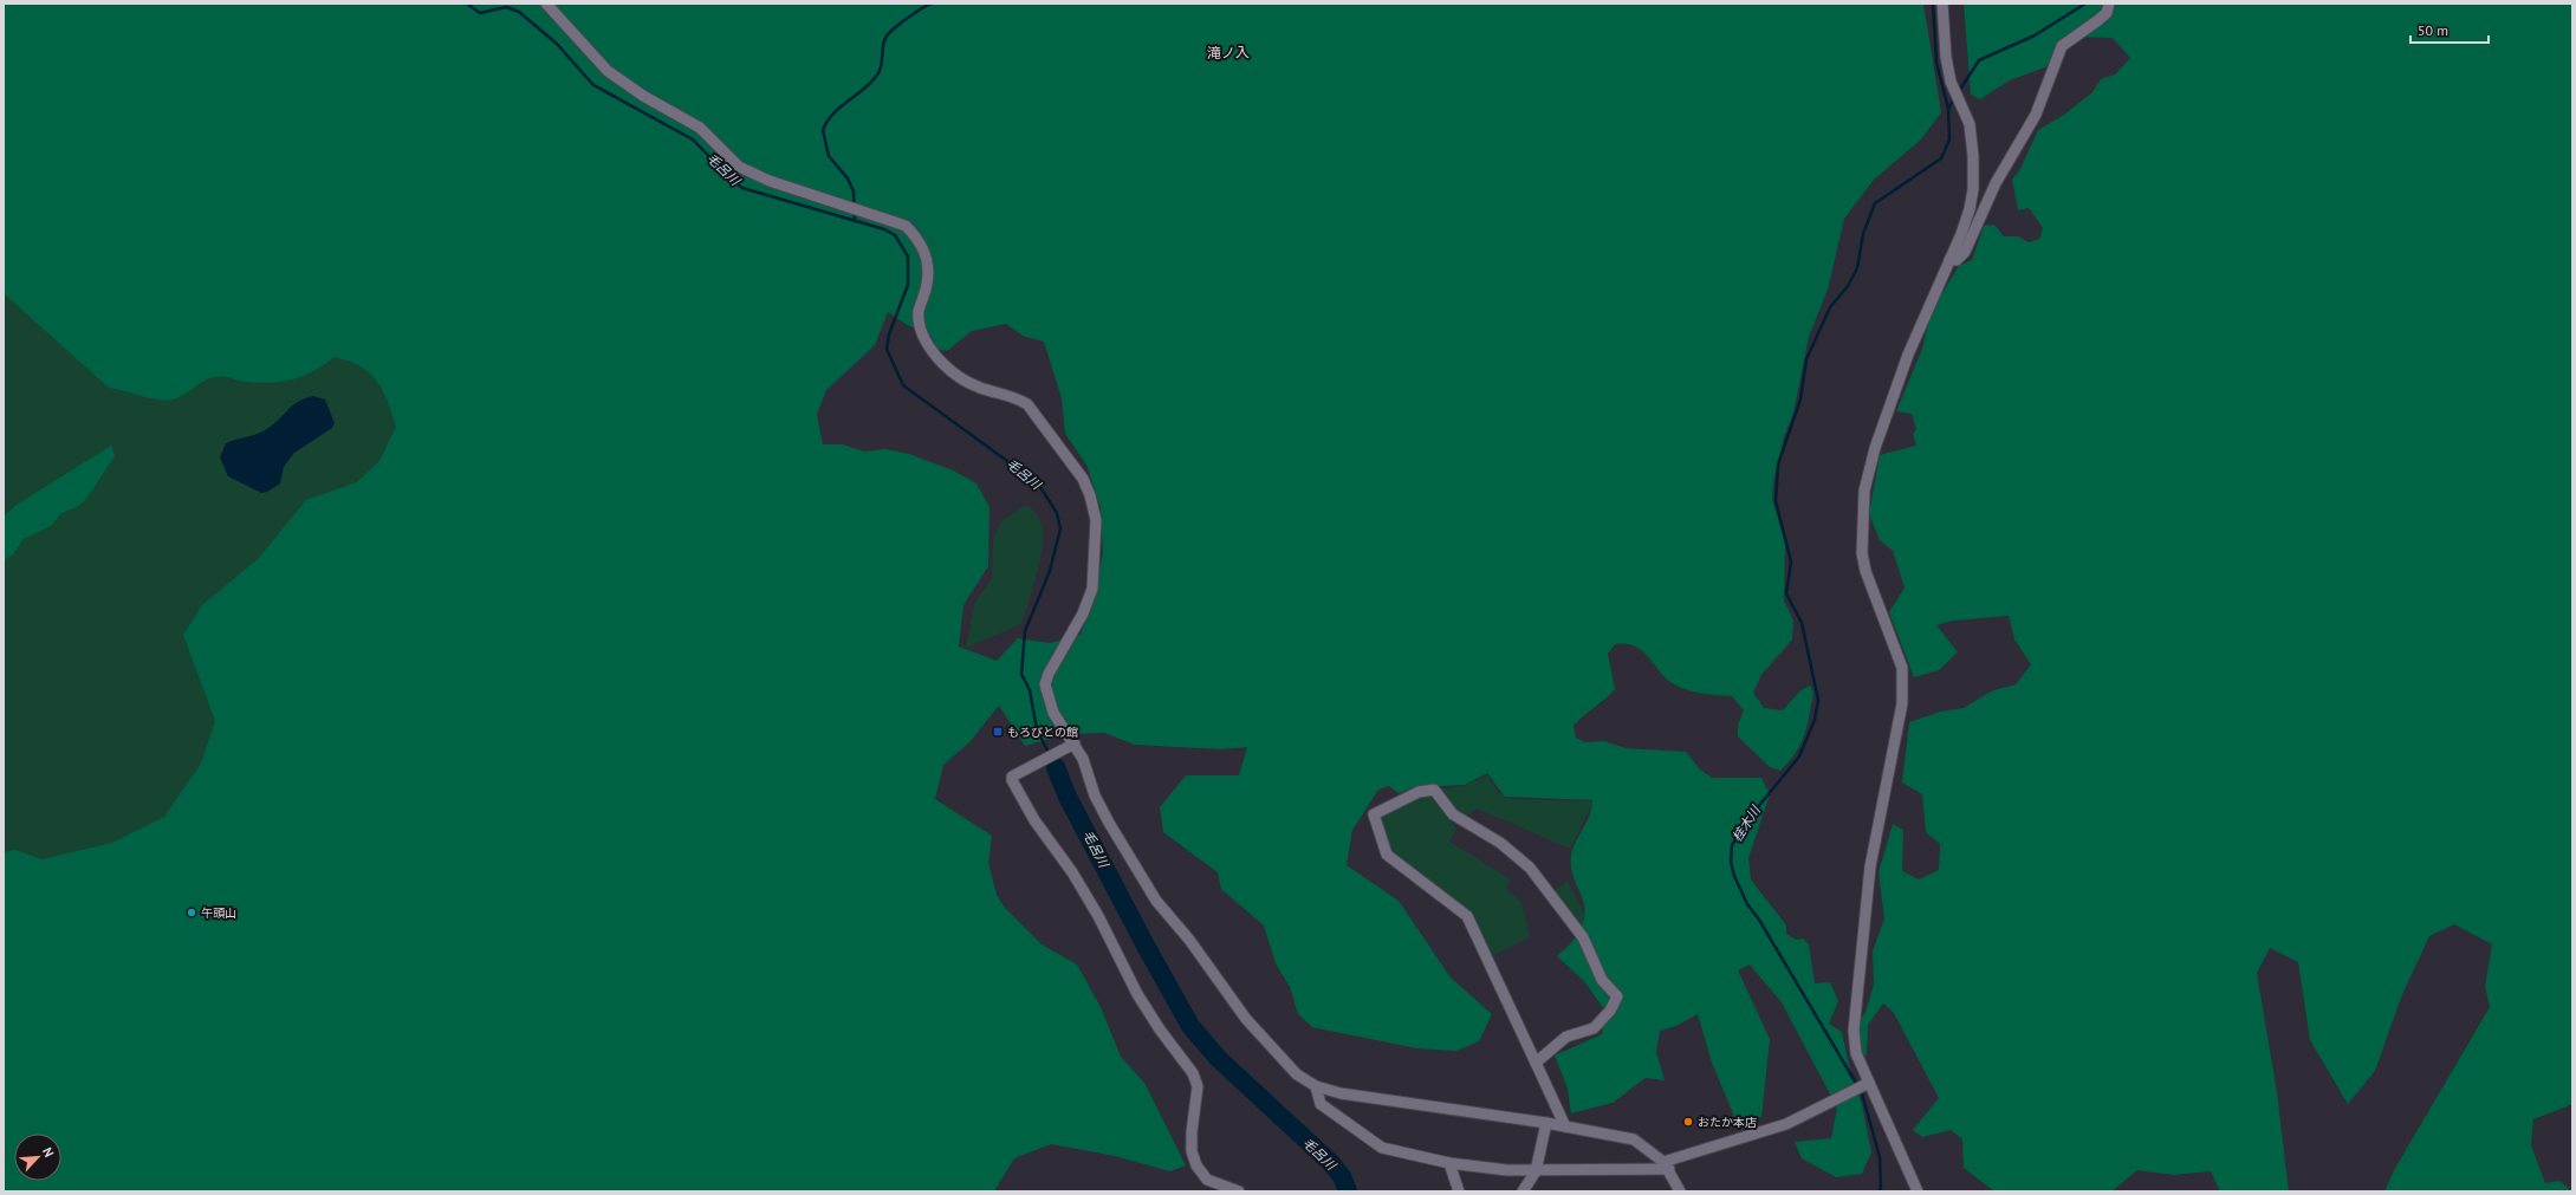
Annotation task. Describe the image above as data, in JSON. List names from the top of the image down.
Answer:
{
  "districts": ["滝ノ入"],
  "water": ["毛呂川", "桂木川"],
  "places": {
    "transit": ["もろびとの館"],
    "other": ["午頭山", "おたか本店"]
  },
  "scale_bar": "50 m",
  "north": "top right"
}
